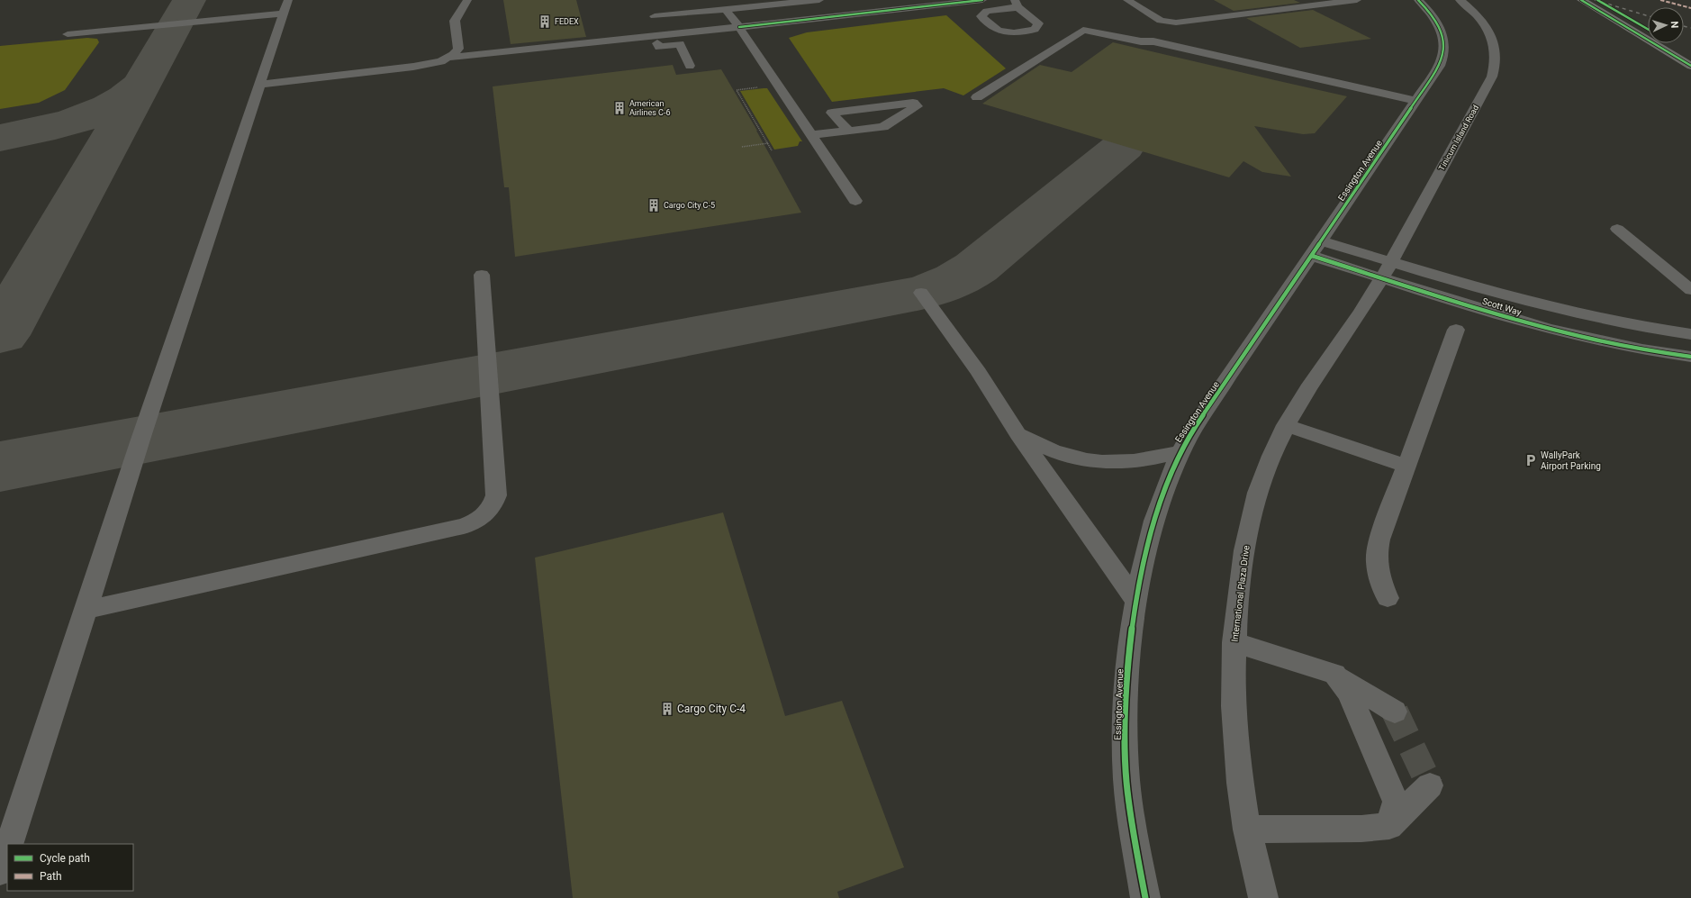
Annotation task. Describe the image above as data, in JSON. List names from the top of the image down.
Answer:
{
  "streets": {
    "street": [
      "Tinicum Island Road",
      "Essington Avenue",
      "Scott Way",
      "International Plaza Drive"
    ]
  },
  "crossings": [
    ["Tinicum Island Road", "Scott Way"],
    ["Tinicum Island Road", "International Plaza Drive"],
    ["Essington Avenue", "Scott Way"],
    ["Scott Way", "International Plaza Drive"]
  ],
  "places": {
    "building": [
      "FEDEX",
      "American Airlines C-6",
      "Cargo City C-5",
      "Cargo City C-4"
    ],
    "parking": ["WallyPark Airport Parking"]
  },
  "legend": ["Cycle path", "Path"],
  "north": "right"
}
